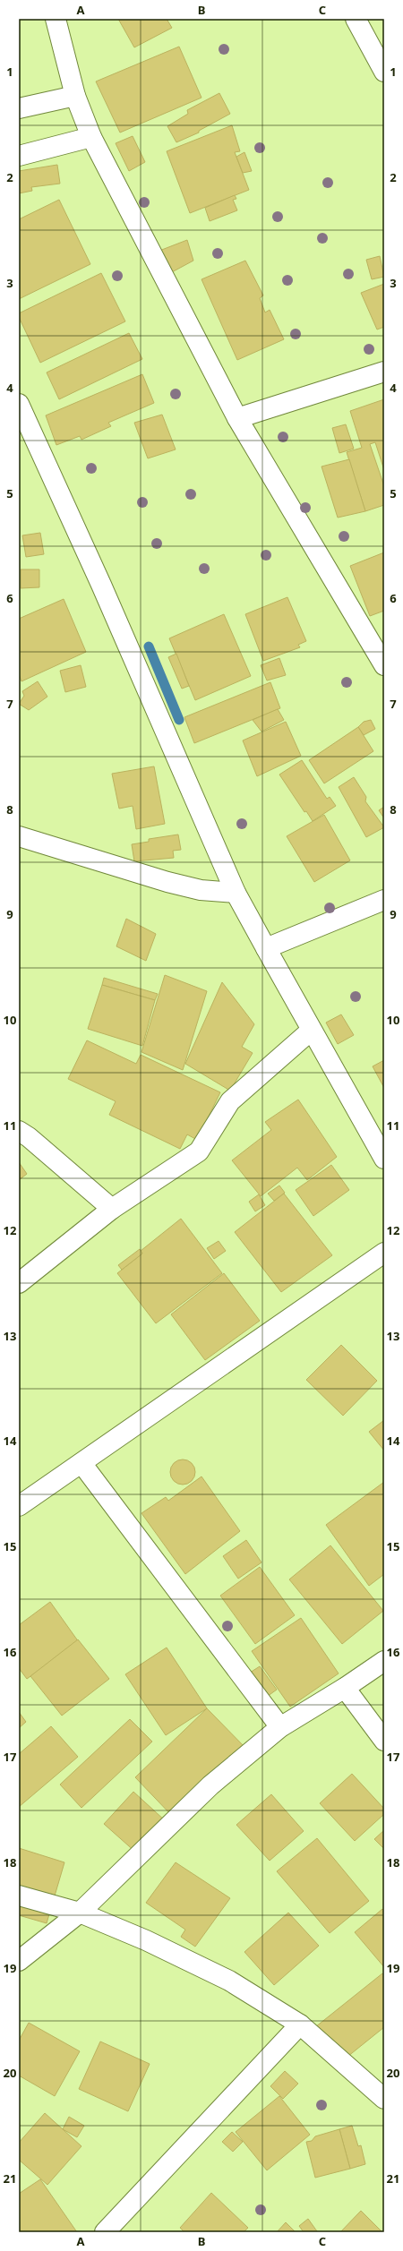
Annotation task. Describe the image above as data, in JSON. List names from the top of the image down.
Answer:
{
  "grid": {
    "columns": ["A", "B", "C"],
    "rows": [
      "1",
      "2",
      "3",
      "4",
      "5",
      "6",
      "7",
      "8",
      "9",
      "10",
      "11",
      "12",
      "13",
      "14",
      "15",
      "16",
      "17",
      "18",
      "19",
      "20",
      "21"
    ]
  }
}
